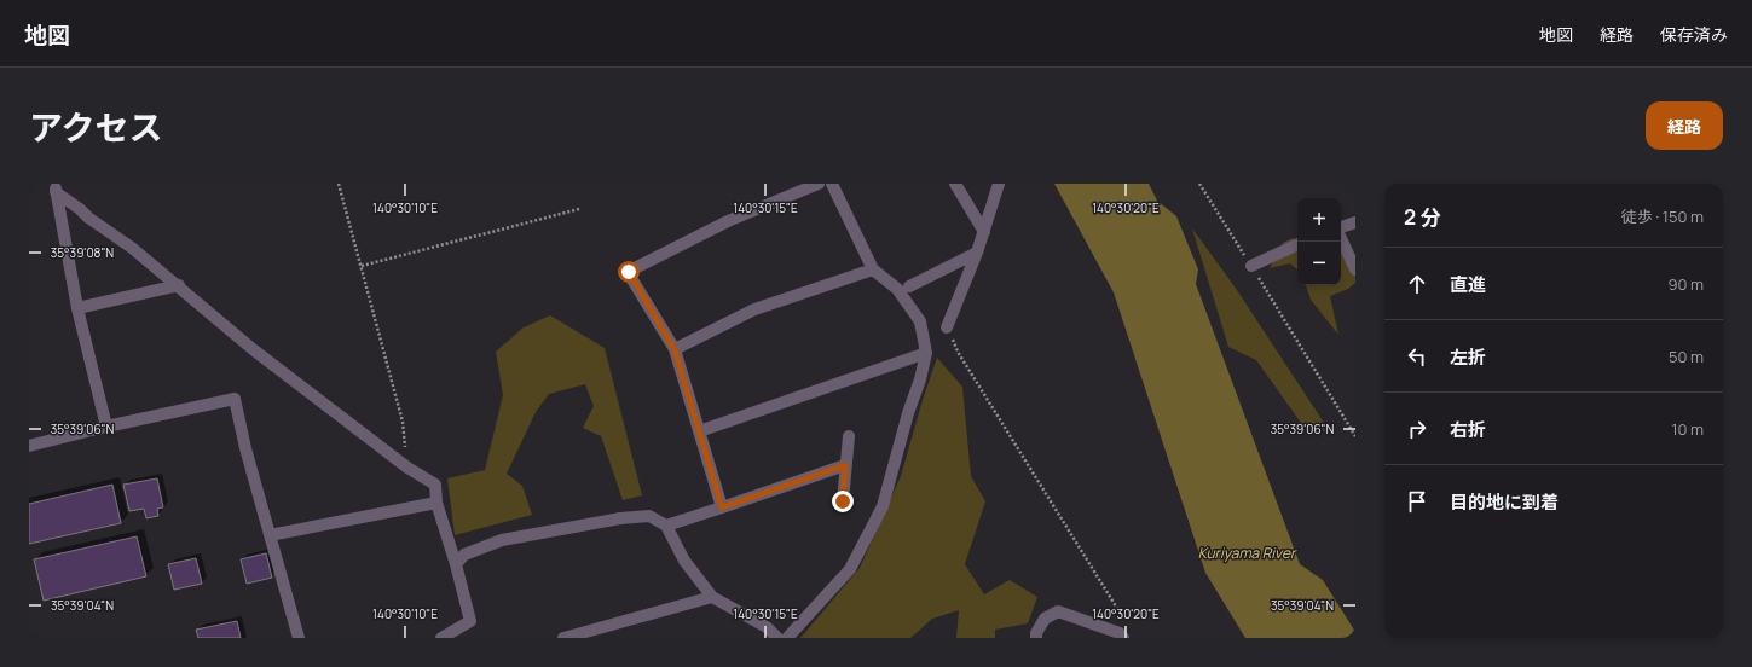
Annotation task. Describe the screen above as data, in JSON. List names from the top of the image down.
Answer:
{
  "water": ["Kuriyama River"],
  "page": {
    "header": "地図",
    "nav": ["地図", "経路", "保存済み"],
    "title": "アクセス",
    "buttons": "経路",
    "heading": ["2 分", "徒歩 · 150 m"],
    "map_buttons": ["+", "−"],
    "list": [
      ["直進", "90 m"],
      ["左折", "50 m"],
      ["右折", "10 m"],
      "目的地に到着"
    ]
  },
  "coordinates": [
    "140°30'10\"E",
    "140°30'15\"E",
    "140°30'20\"E",
    "35°39'08\"N",
    "35°39'06\"N",
    "35°39'04\"N"
  ]
}
